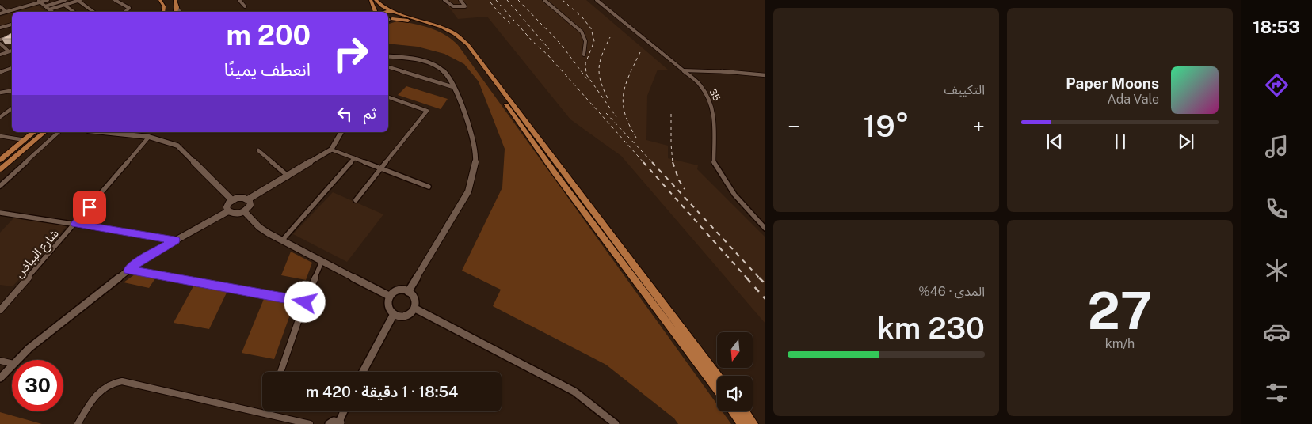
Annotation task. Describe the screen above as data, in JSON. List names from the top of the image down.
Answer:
{
  "streets": {
    "street": ["35", "شارع البياض"]
  },
  "north": "bottom",
  "page": {
    "tabs": "18:53",
    "tile": [
      "التكييف",
      ["27", "km/h"],
      ["المدى · 46%", "230 km"]
    ],
    "turn": ["200 m", "انعطف يمينًا"],
    "song": ["Paper Moons", "Ada Vale"],
    "then": "ثم",
    "heat": ["−", "19°", "+"],
    "limit": "30",
    "trip": "18:54 · 1 دقيقة · 420 m"
  }
}
